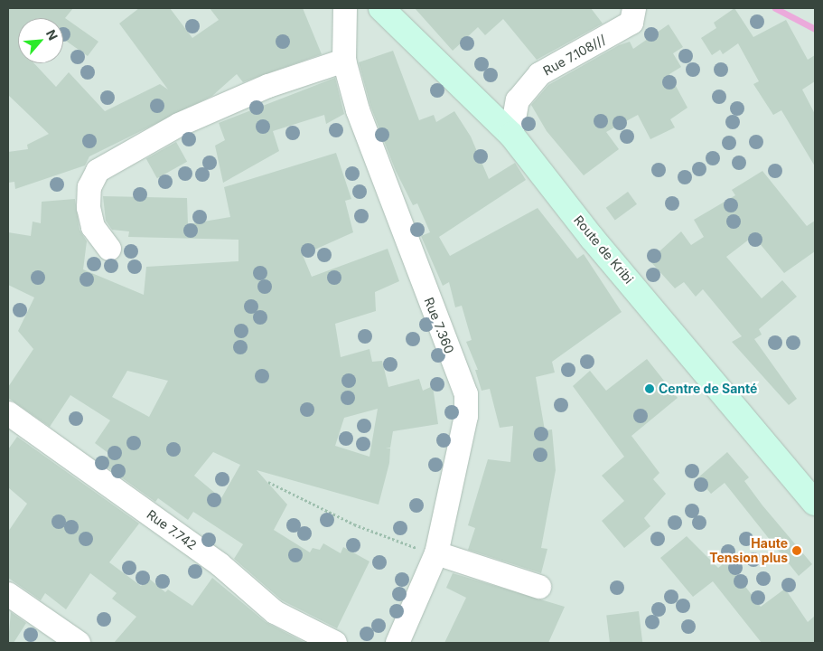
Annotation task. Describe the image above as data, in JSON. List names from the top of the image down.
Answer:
{
  "streets": {
    "main road": ["Route de Kribi"],
    "street": ["Rue 7.108///", "Rue 7.360", "Rue 7.742"]
  },
  "crossings": [
    ["Rue 7.108///", "Route de Kribi"]
  ],
  "places": ["Centre de Santé", "Haute Tension plus"],
  "north": "top right"
}
